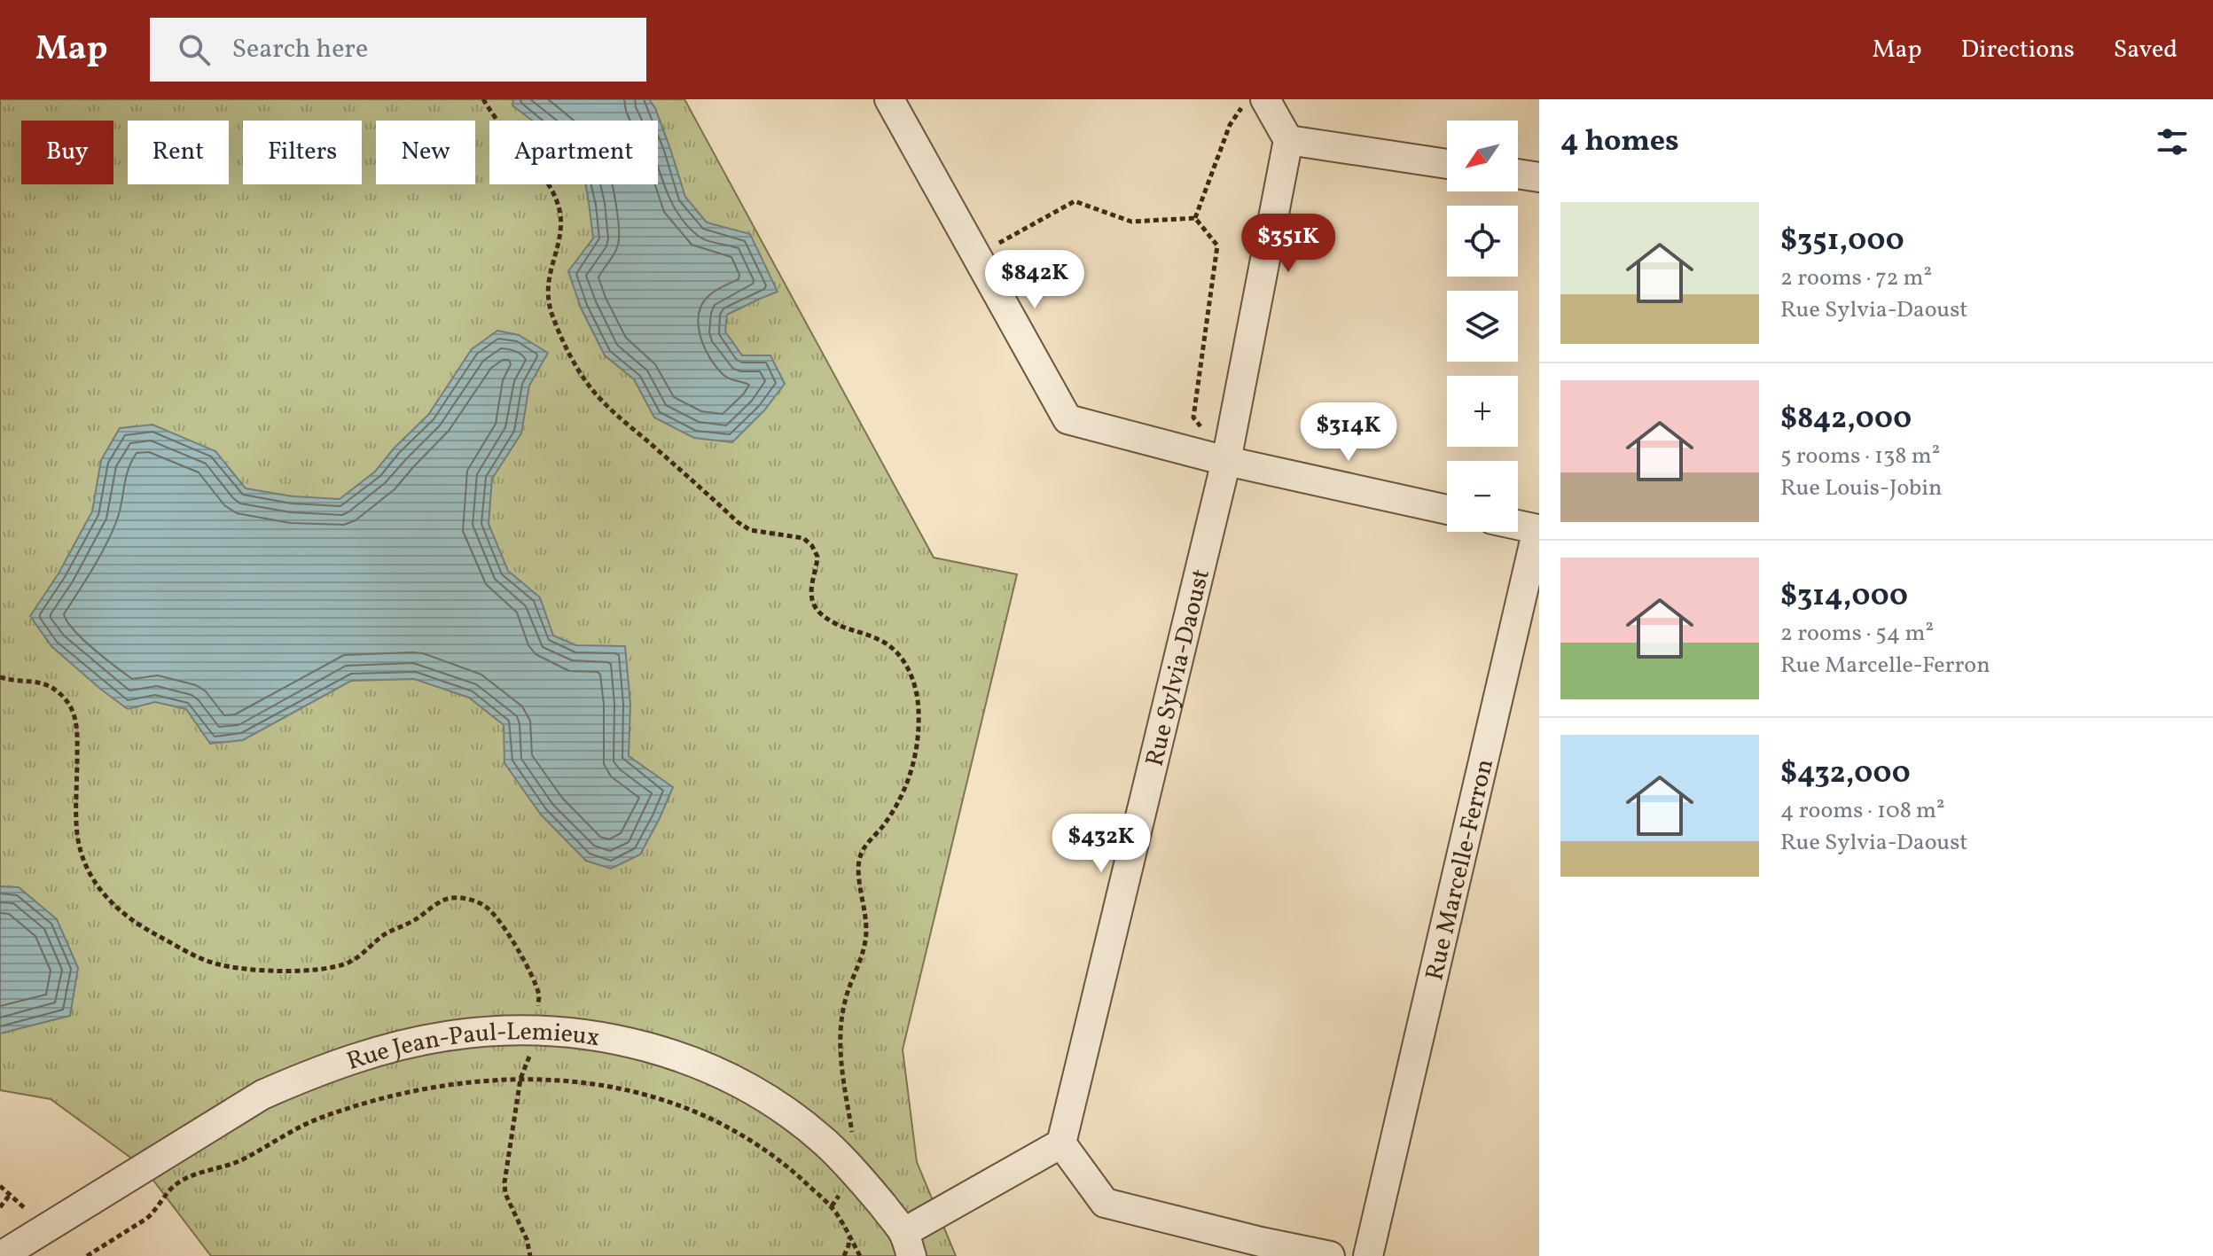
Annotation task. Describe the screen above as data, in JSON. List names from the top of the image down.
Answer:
{
  "streets": {
    "street": ["Rue Sylvia-Daoust", "Rue Marcelle-Ferron", "Rue Jean-Paul-Lemieux"]
  },
  "north": "bottom left",
  "page": {
    "header": "Map",
    "search": "Search here",
    "nav": ["Map", "Directions", "Saved"],
    "heading": "4 homes",
    "map_buttons": ["+", "−"],
    "chip": [
      "Buy",
      "Rent",
      "Filters",
      "New",
      "Apartment"
    ],
    "list": [
      {
        "name": "$351,000",
        "note": "2 rooms · 72 m² · Rue Sylvia-Daoust"
      },
      {
        "name": "$842,000",
        "note": "5 rooms · 138 m² · Rue Louis-Jobin"
      },
      {
        "name": "$314,000",
        "note": "2 rooms · 54 m² · Rue Marcelle-Ferron"
      },
      {
        "name": "$432,000",
        "note": "4 rooms · 108 m² · Rue Sylvia-Daoust"
      }
    ],
    "price": [
      "$351K",
      "$842K",
      "$314K",
      "$432K"
    ]
  }
}
